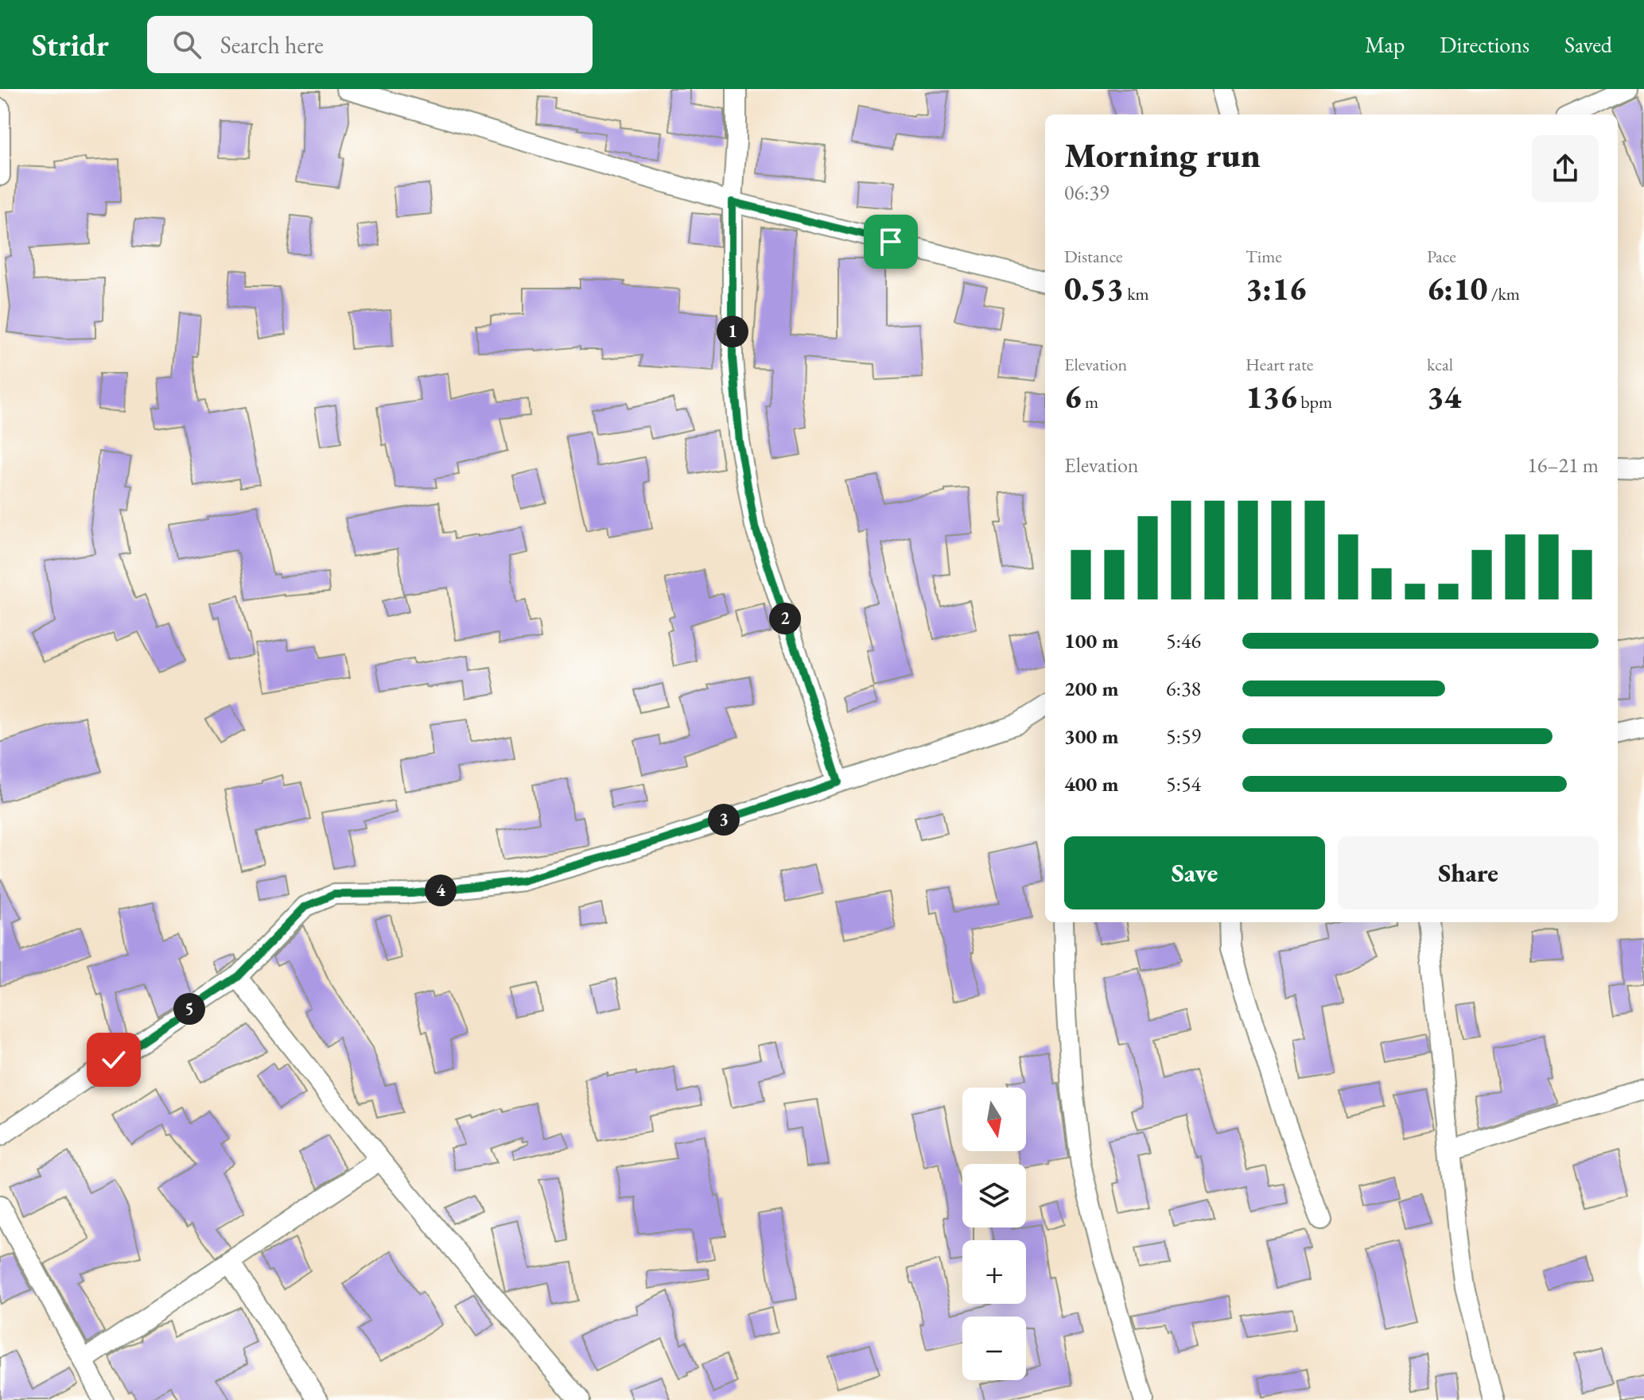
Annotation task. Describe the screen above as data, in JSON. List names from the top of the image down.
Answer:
{
  "north": "bottom",
  "page": {
    "header": "Stridr",
    "search": "Search here",
    "nav": ["Map", "Directions", "Saved"],
    "heading": ["Morning run", "06:39"],
    "stats": [
      ["Distance", "0.53 km"],
      ["Time", "3:16"],
      ["Pace", "6:10 /km"],
      ["Elevation", "6 m"],
      ["Heart rate", "136 bpm"],
      ["kcal", "34"]
    ],
    "pins": [
      "1",
      "2",
      "3",
      "4",
      "5"
    ],
    "chart": ["Elevation", "16–21 m"],
    "list": [
      {
        "name": "100 m",
        "note": "5:46"
      },
      {
        "name": "200 m",
        "note": "6:38"
      },
      {
        "name": "300 m",
        "note": "5:59"
      },
      {
        "name": "400 m",
        "note": "5:54"
      }
    ],
    "buttons": ["Save", "Share"],
    "map_buttons": ["+", "−"]
  }
}
